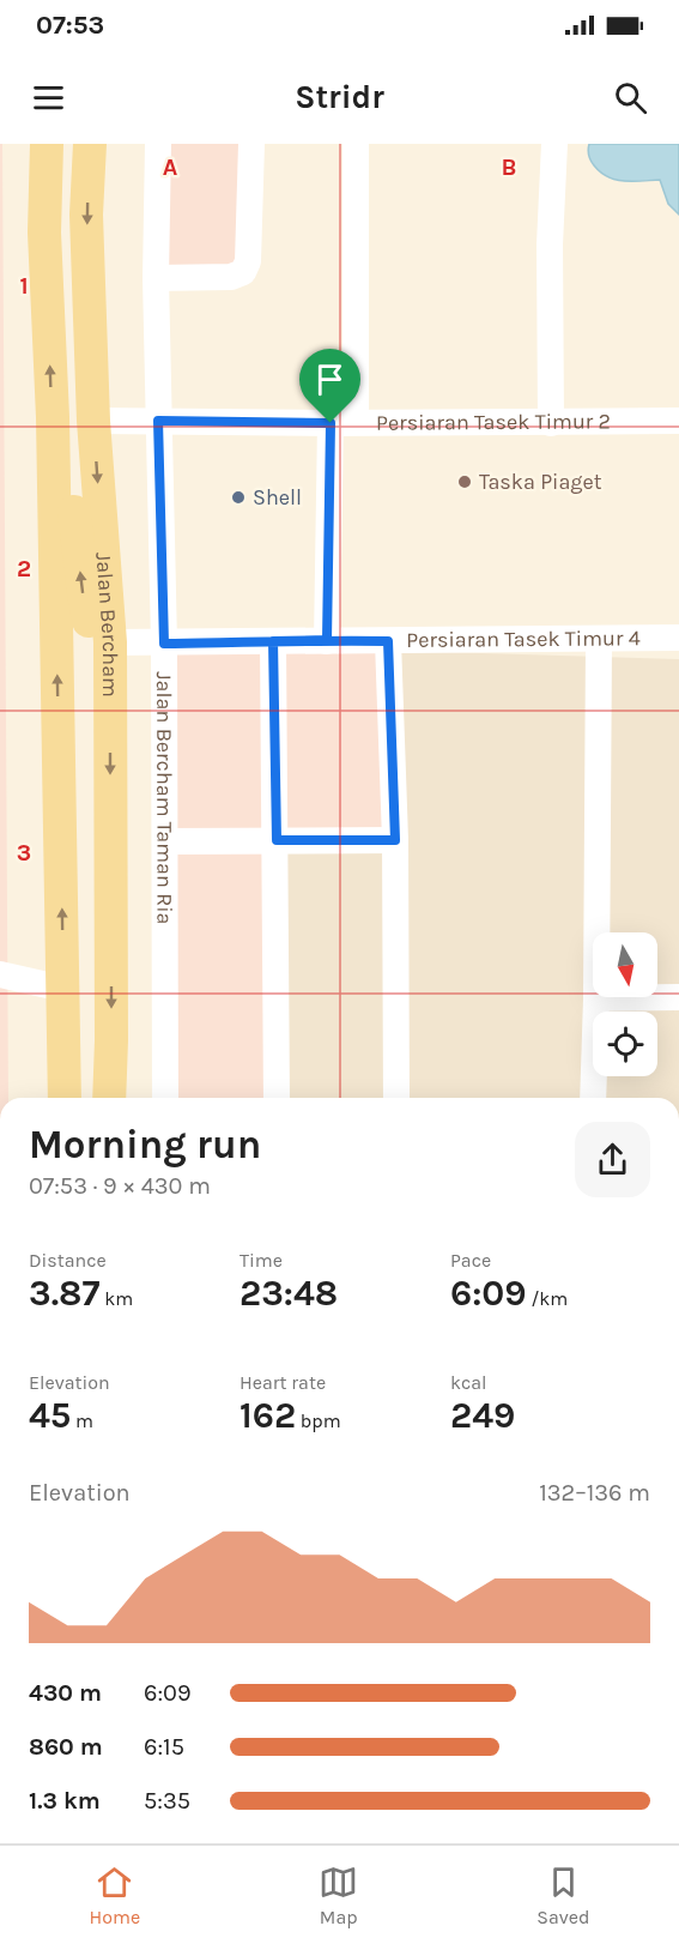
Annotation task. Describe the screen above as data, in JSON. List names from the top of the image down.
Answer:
{
  "streets": {
    "main road": ["Jalan Bercham"],
    "street": ["Persiaran Tasek Timur 2", "Persiaran Tasek Timur 4", "Jalan Bercham Taman Ria"]
  },
  "crossings": [
    ["Persiaran Tasek Timur 2", "Jalan Bercham"],
    ["Persiaran Tasek Timur 2", "Jalan Bercham Taman Ria"],
    ["Jalan Bercham", "Persiaran Tasek Timur 4"],
    ["Persiaran Tasek Timur 4", "Jalan Bercham Taman Ria"]
  ],
  "places": ["Taska Piaget", "Shell"],
  "north": "bottom",
  "page": {
    "status": "07:53",
    "header": "Stridr",
    "heading": ["Morning run", "07:53 · 9 × 430 m"],
    "stats": [
      ["Distance", "3.87 km"],
      ["Time", "23:48"],
      ["Pace", "6:09 /km"],
      ["Elevation", "45 m"],
      ["Heart rate", "162 bpm"],
      ["kcal", "249"]
    ],
    "chart": ["Elevation", "132–136 m"],
    "list": [
      {
        "name": "430 m",
        "note": "6:09"
      },
      {
        "name": "860 m",
        "note": "6:15"
      },
      {
        "name": "1.3 km",
        "note": "5:35"
      }
    ],
    "tabs": ["Home", "Map", "Saved"]
  },
  "grid": {
    "columns": ["A", "B"],
    "rows": ["1", "2", "3"]
  }
}
